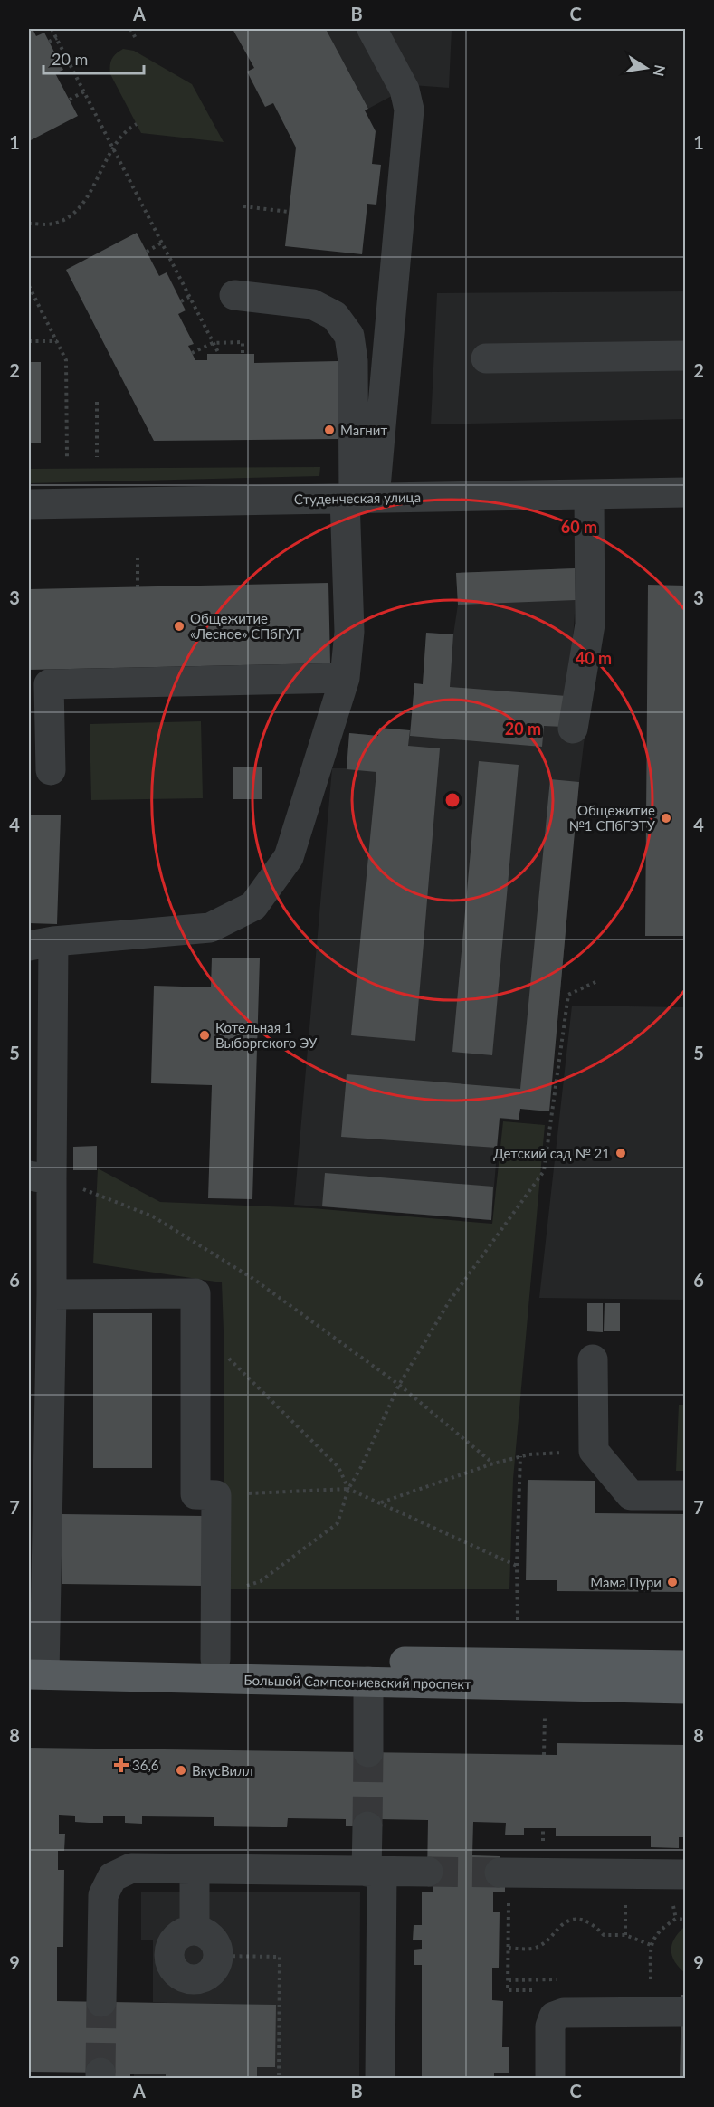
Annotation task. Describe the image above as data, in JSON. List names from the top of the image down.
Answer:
{
  "streets": {
    "main road": ["Большой Сампсониевский проспект"],
    "street": ["Студенческая улица"]
  },
  "places": {
    "other": [
      "Магнит",
      "Общежитие «Лесное» СПбГУТ",
      "Общежитие №1 СПбГЭТУ",
      "Котельная 1 Выборгского ЭУ",
      "Детский сад № 21",
      "Мама Пури",
      "ВкусВилл"
    ],
    "health": ["36,6"]
  },
  "scale_bar": "20 m",
  "north": "right",
  "grid": {
    "columns": ["A", "B", "C"],
    "rows": [
      "1",
      "2",
      "3",
      "4",
      "5",
      "6",
      "7",
      "8",
      "9"
    ]
  },
  "rings": ["60 m", "40 m", "20 m"]
}
